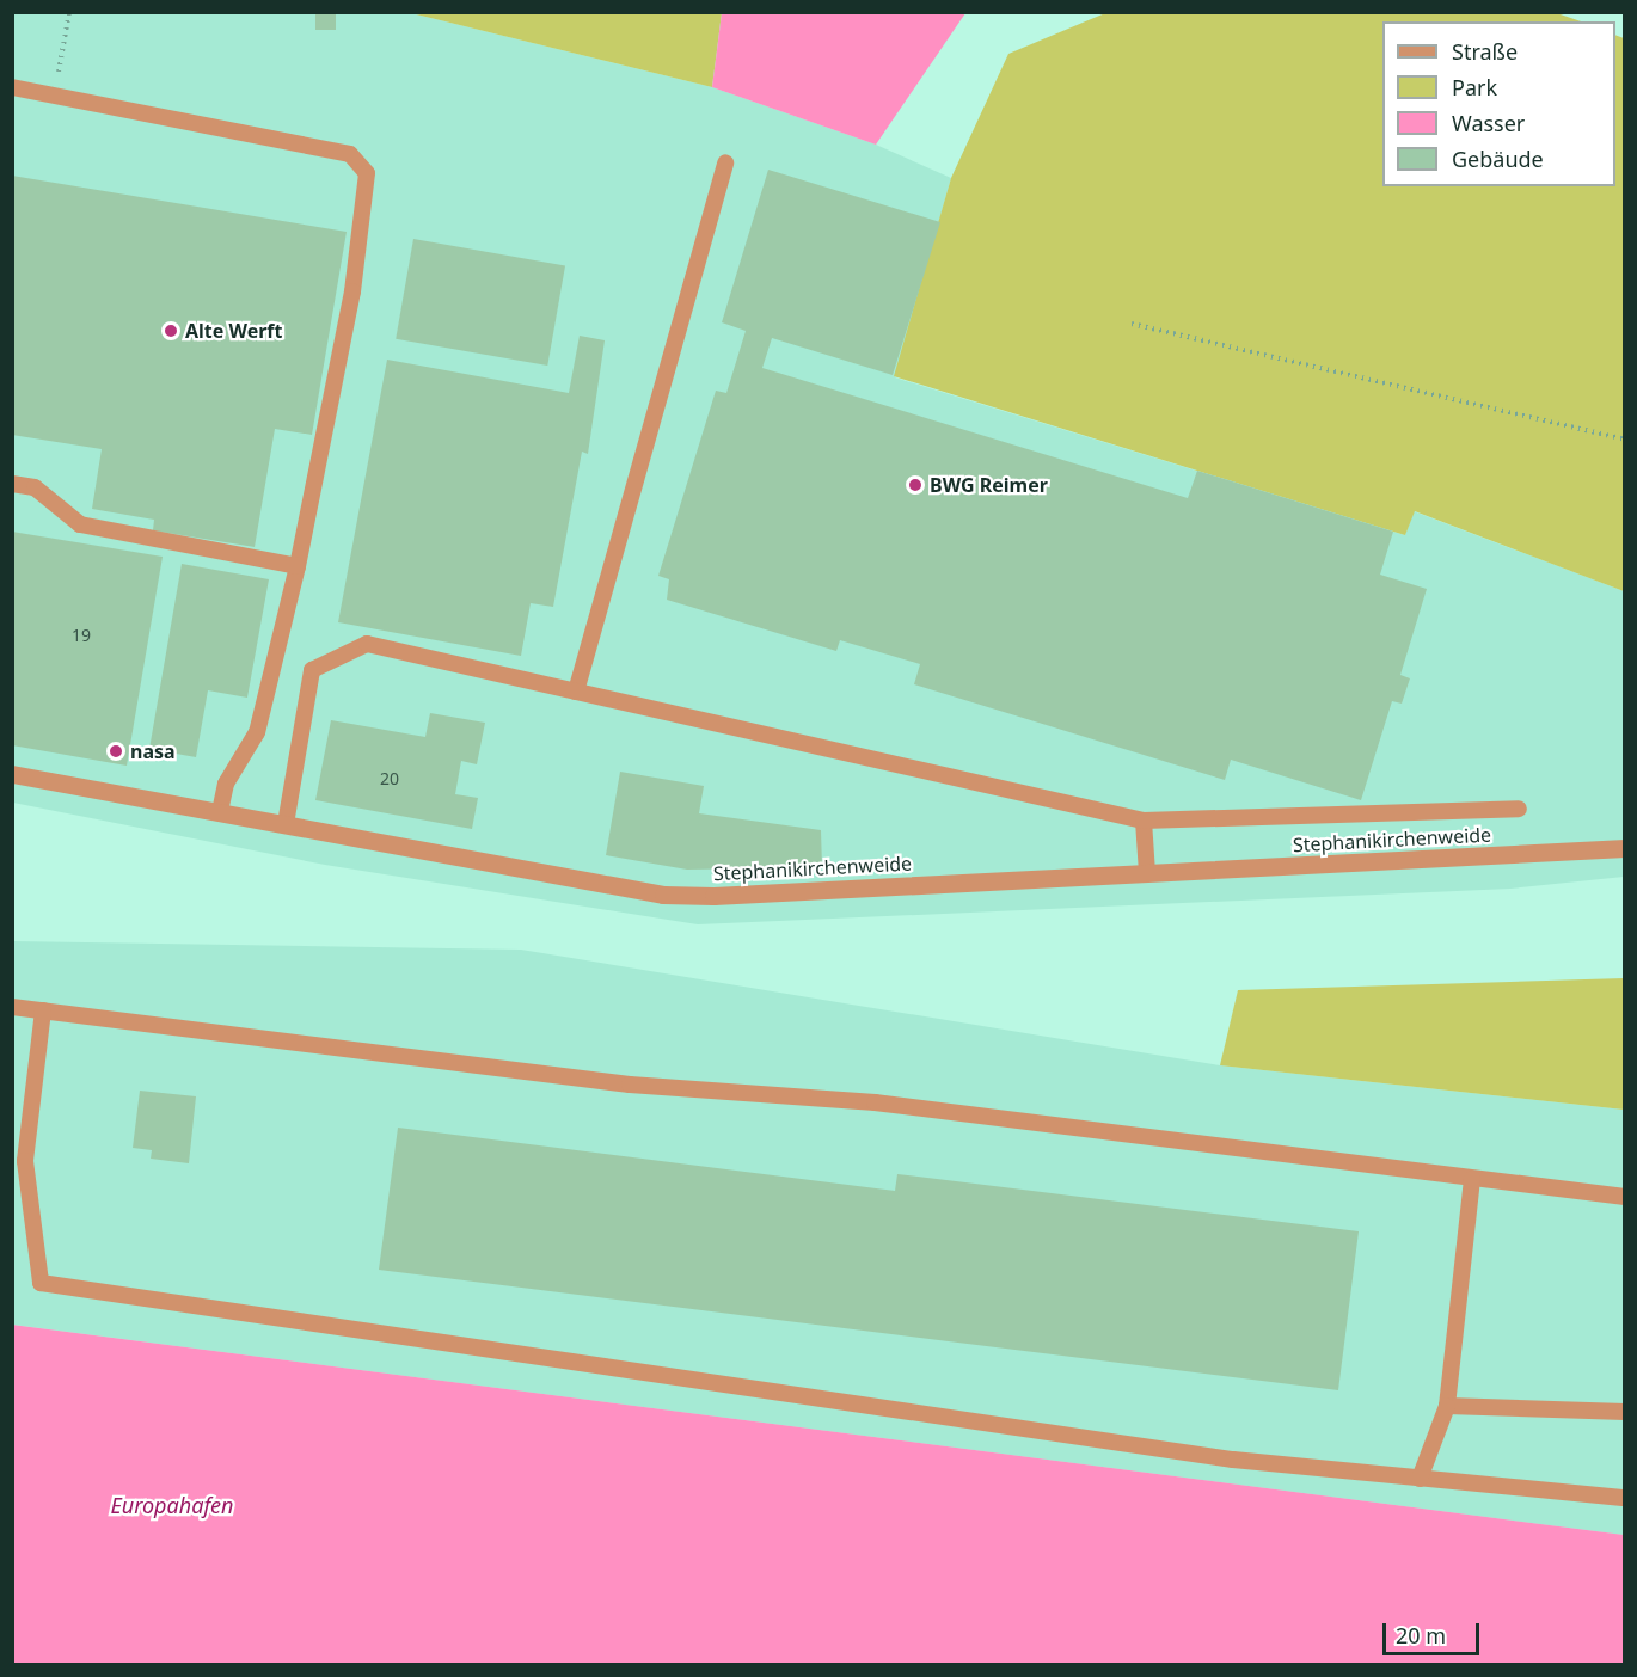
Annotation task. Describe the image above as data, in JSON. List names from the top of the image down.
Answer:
{
  "streets": {
    "street": ["Stephanikirchenweide"]
  },
  "water": ["Europahafen"],
  "places": ["Alte Werft", "BWG Reimer", "nasa"],
  "house_numbers": ["19", "20"],
  "legend": [
    "Straße",
    "Park",
    "Wasser",
    "Gebäude"
  ],
  "scale_bar": "20 m"
}
